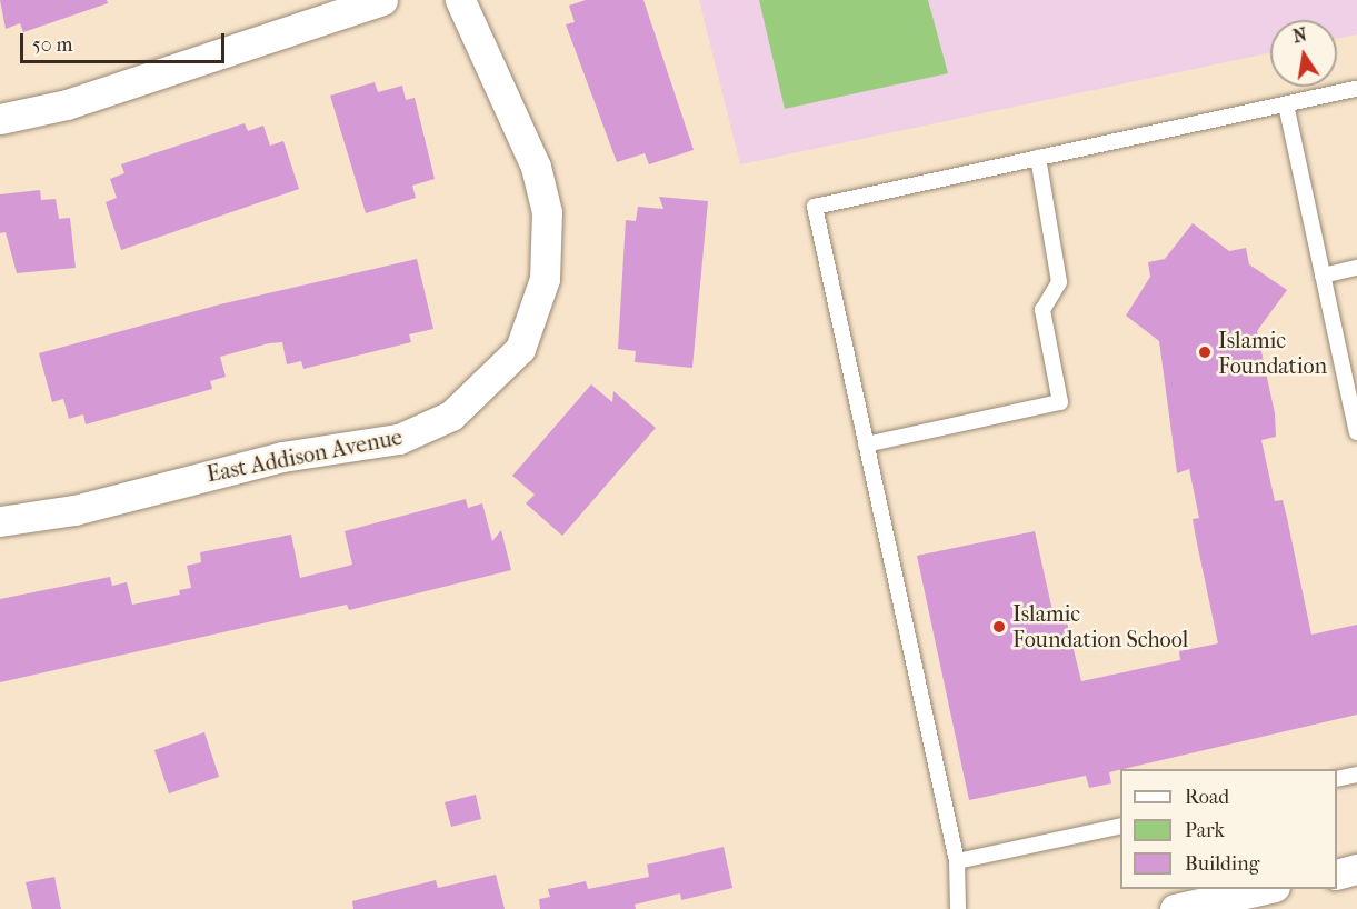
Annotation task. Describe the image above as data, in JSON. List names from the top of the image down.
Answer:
{
  "streets": {
    "street": ["East Addison Avenue"]
  },
  "places": ["Islamic Foundation", "Islamic Foundation School"],
  "legend": ["Road", "Park", "Building"],
  "scale_bar": "50 m",
  "north": "top"
}
